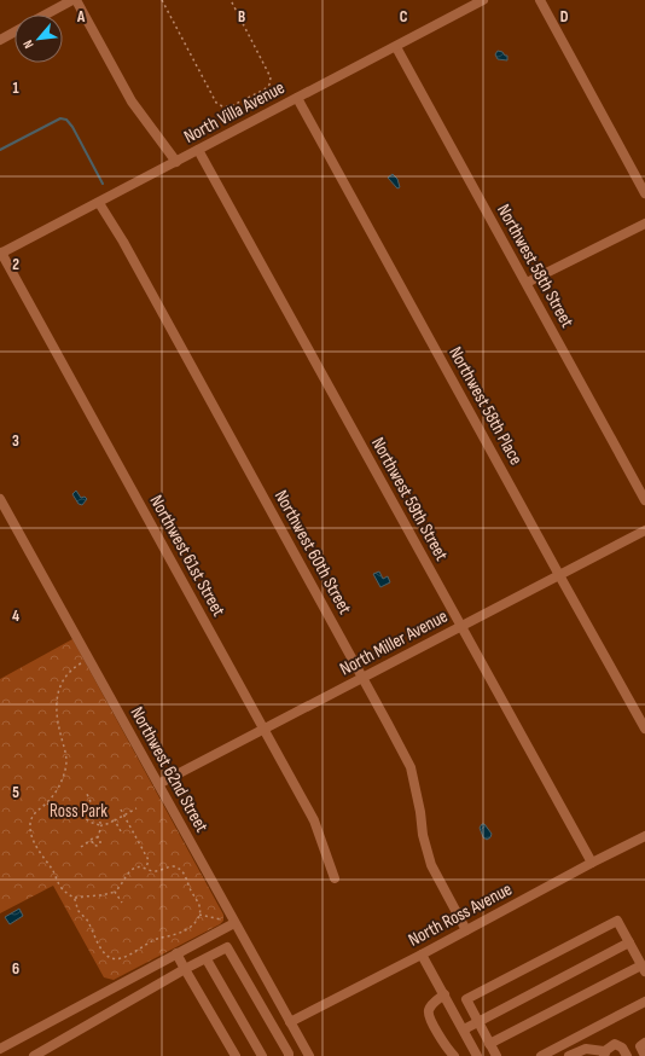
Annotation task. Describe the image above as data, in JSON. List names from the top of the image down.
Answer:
{
  "streets": {
    "street": [
      "North Villa Avenue",
      "Northwest 58th Street",
      "Northwest 58th Place",
      "Northwest 59th Street",
      "Northwest 60th Street",
      "Northwest 61st Street",
      "North Miller Avenue",
      "Northwest 62nd Street",
      "North Ross Avenue"
    ]
  },
  "crossings": [
    ["North Villa Avenue", "Northwest 58th Street"],
    ["North Villa Avenue", "Northwest 58th Place"],
    ["North Villa Avenue", "Northwest 59th Street"],
    ["North Villa Avenue", "Northwest 60th Street"],
    ["North Villa Avenue", "Northwest 61st Street"],
    ["Northwest 58th Place", "North Miller Avenue"],
    ["Northwest 59th Street", "North Miller Avenue"],
    ["Northwest 59th Street", "North Ross Avenue"],
    ["Northwest 60th Street", "North Miller Avenue"],
    ["Northwest 60th Street", "North Ross Avenue"],
    ["Northwest 61st Street", "North Miller Avenue"],
    ["North Miller Avenue", "Northwest 62nd Street"],
    ["Northwest 62nd Street", "North Ross Avenue"]
  ],
  "parks": ["Ross Park"],
  "north": "bottom left",
  "grid": {
    "columns": [
      "A",
      "B",
      "C",
      "D"
    ],
    "rows": [
      "1",
      "2",
      "3",
      "4",
      "5",
      "6"
    ]
  }
}
